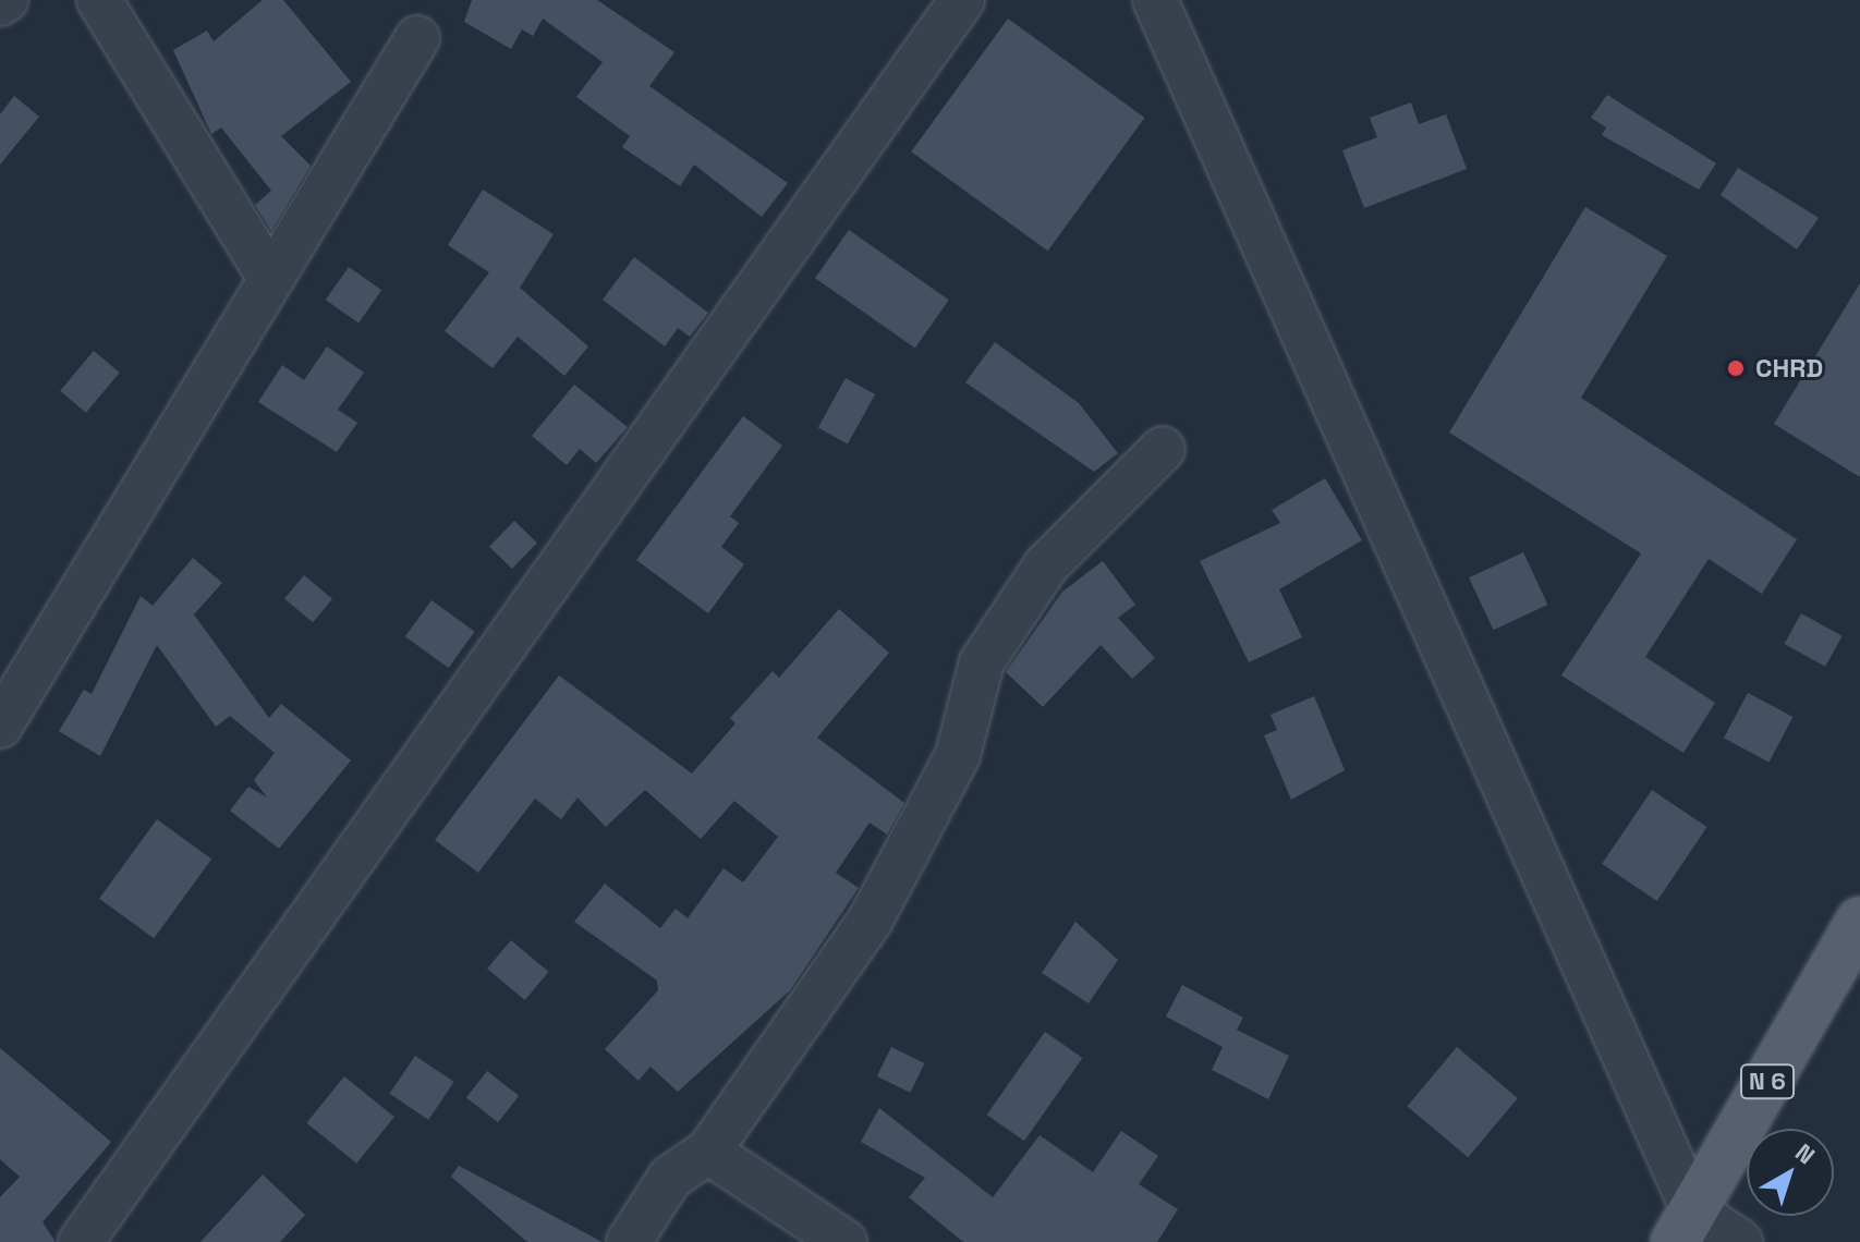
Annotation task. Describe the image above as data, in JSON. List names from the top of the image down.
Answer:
{
  "streets": {
    "main road": ["N 6"]
  },
  "places": ["CHRD"],
  "north": "top right"
}
